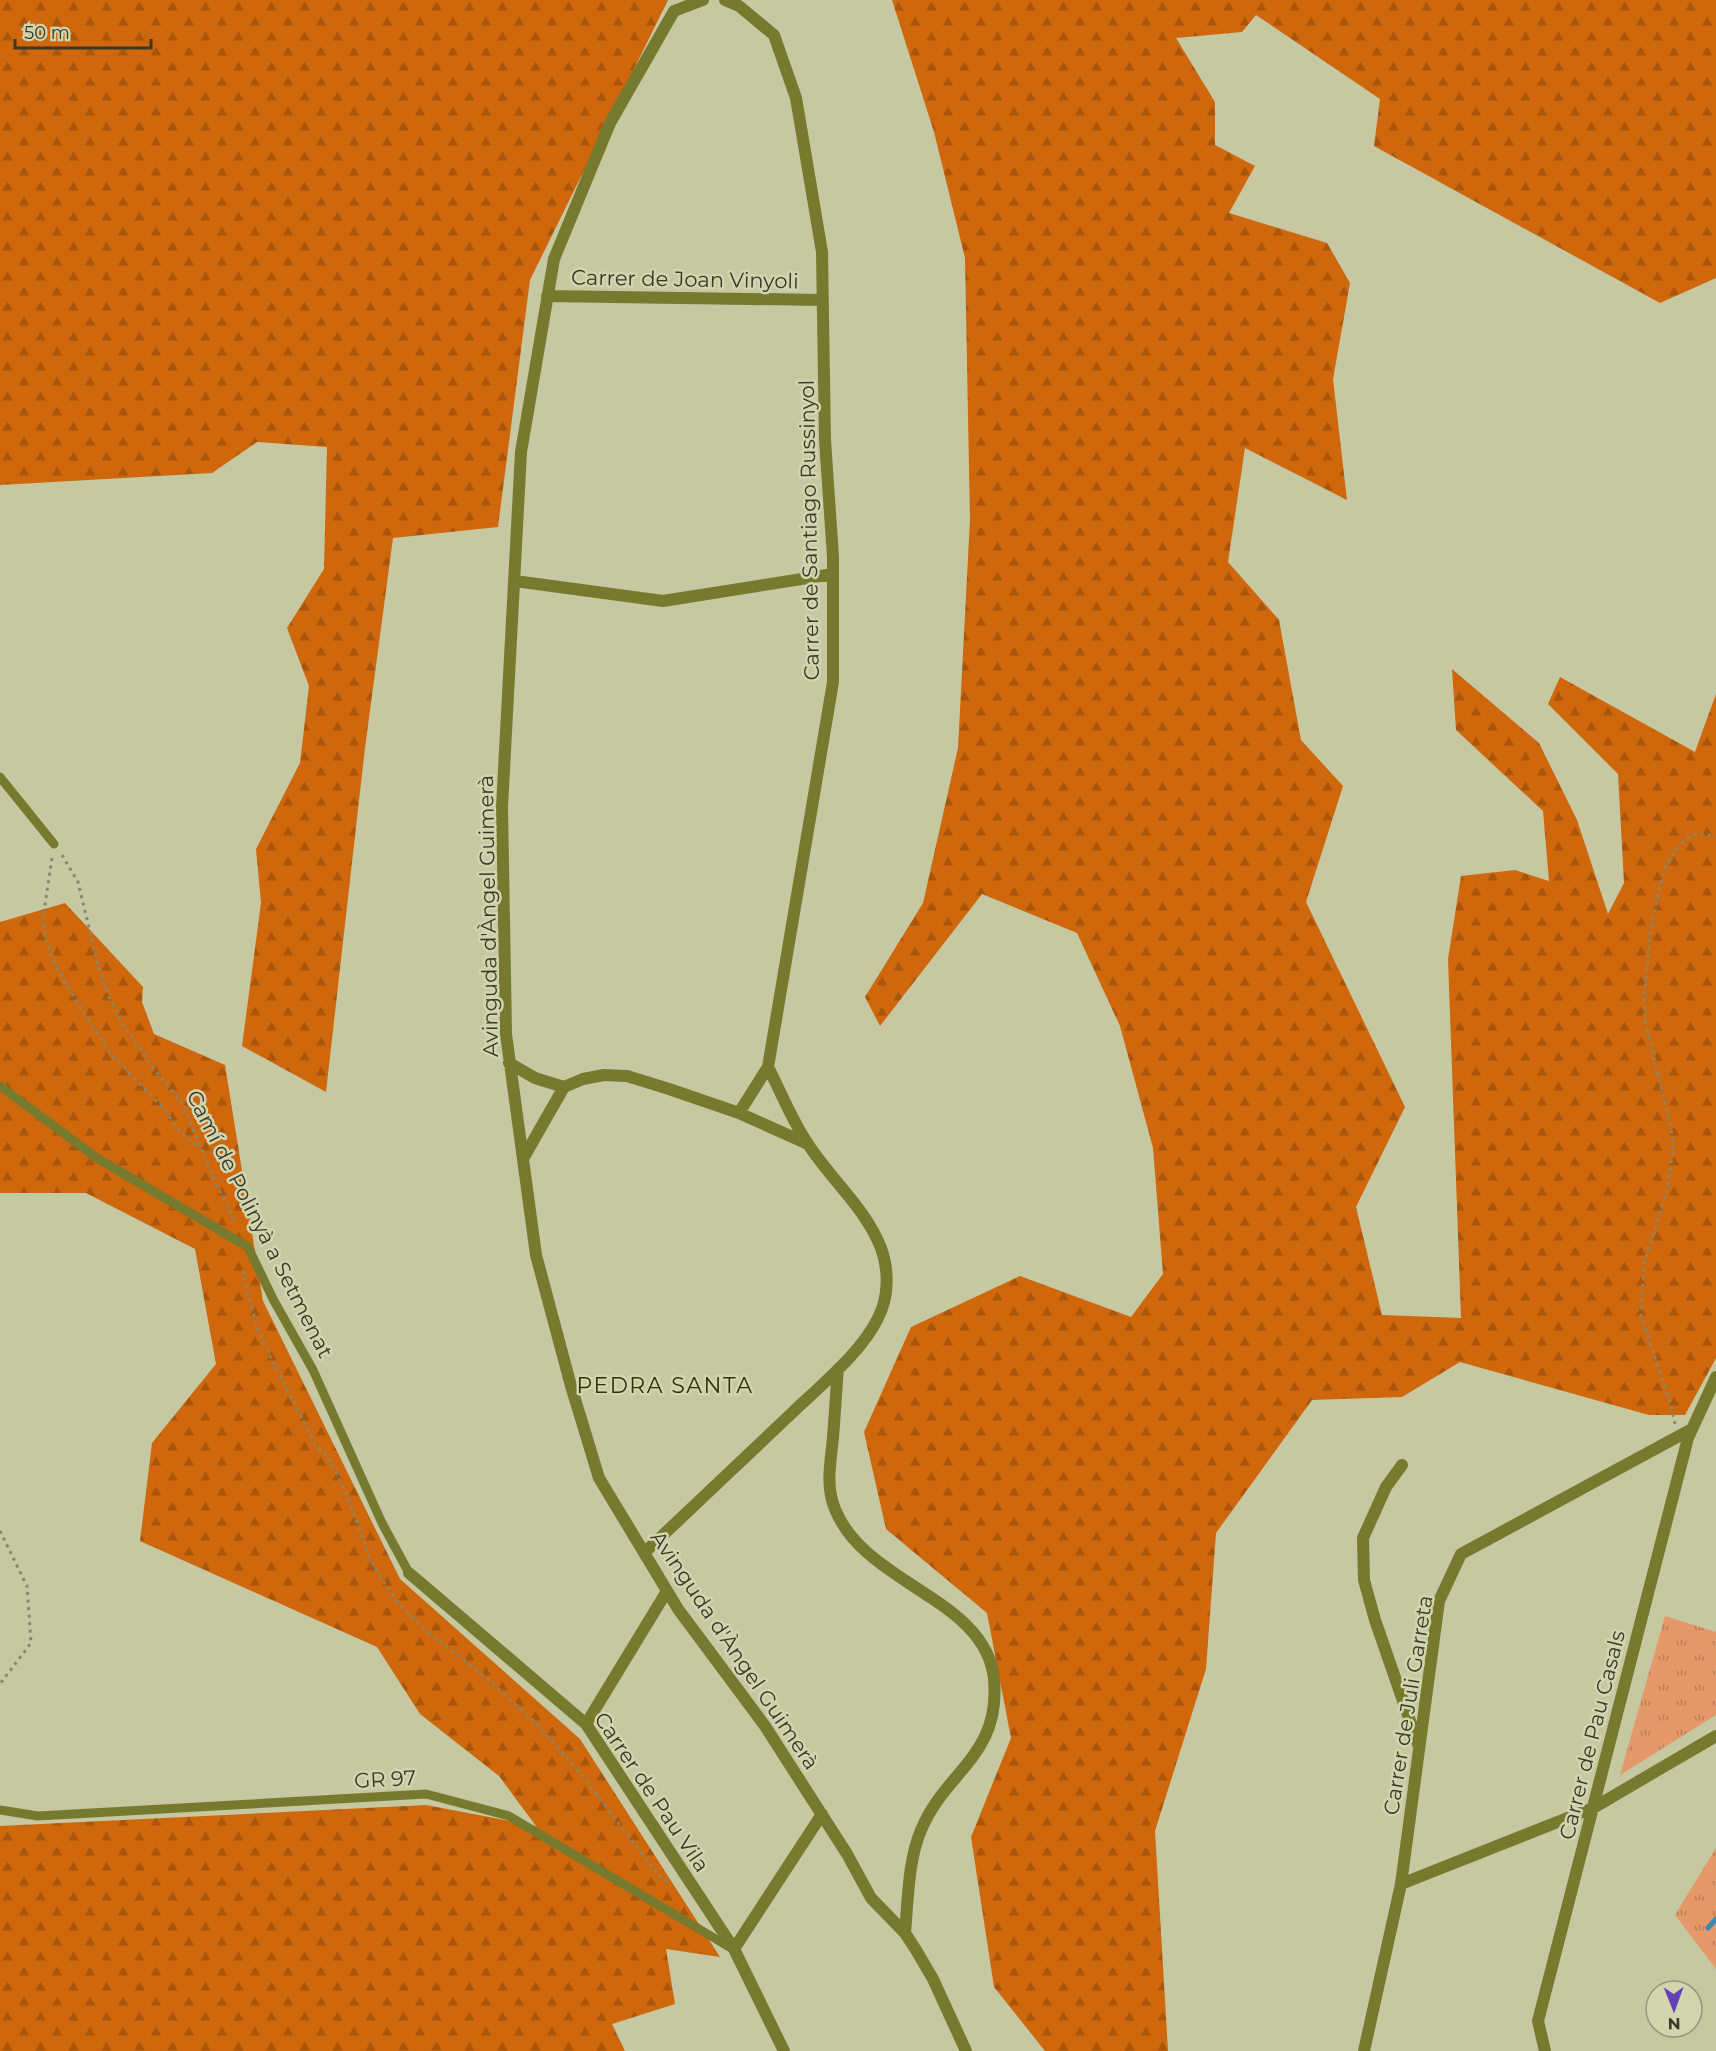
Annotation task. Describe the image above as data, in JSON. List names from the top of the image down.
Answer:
{
  "streets": {
    "street": [
      "Carrer de Joan Vinyoli",
      "Carrer de Santiago Russinyol",
      "Avinguda d'Àngel Guimerà",
      "Carrer de Juli Garreta",
      "Carrer de Pau Casals",
      "Carrer de Pau Vila"
    ],
    "lane": ["Camí de Polinyà a Setmenat", "GR 97"]
  },
  "crossings": [
    ["Carrer de Joan Vinyoli", "Carrer de Santiago Russinyol"],
    ["Carrer de Joan Vinyoli", "Avinguda d'Àngel Guimerà"],
    ["Camí de Polinyà a Setmenat", "Carrer de Pau Vila"],
    ["Carrer de Juli Garreta", "Carrer de Pau Casals"],
    ["GR 97", "Carrer de Pau Vila"]
  ],
  "districts": ["PEDRA SANTA"],
  "scale_bar": "50 m",
  "north": "bottom"
}
